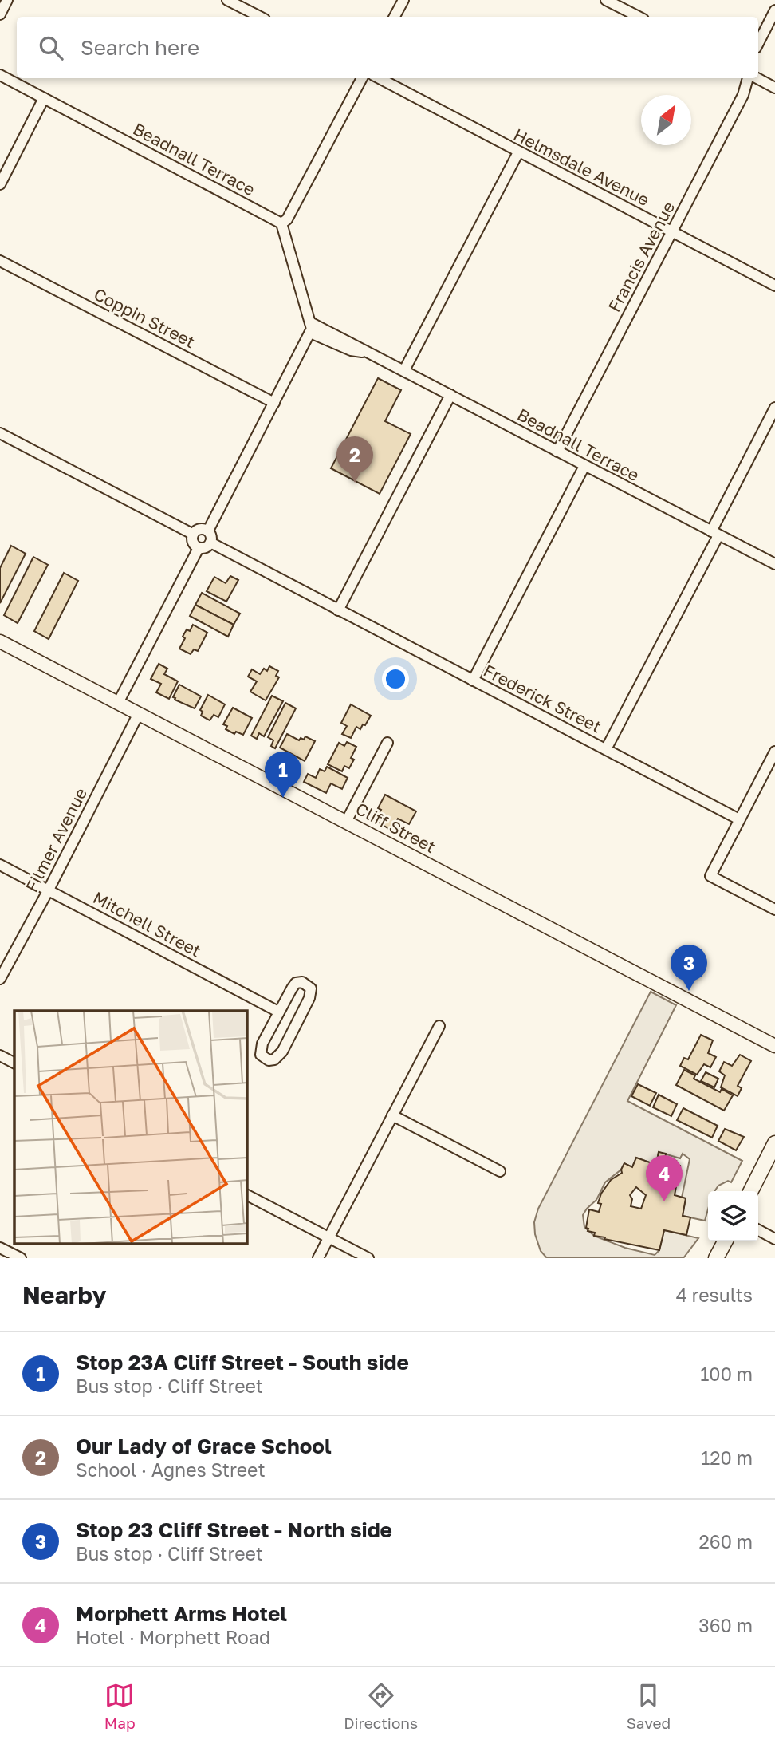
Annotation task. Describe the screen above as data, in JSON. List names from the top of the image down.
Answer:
{
  "streets": {
    "street": [
      "Beadnall Terrace",
      "Helmsdale Avenue",
      "Francis Avenue",
      "Coppin Street",
      "Frederick Street",
      "Cliff Street",
      "Filmer Avenue",
      "Mitchell Street"
    ]
  },
  "crossings": [
    ["Beadnall Terrace", "Francis Avenue"],
    ["Helmsdale Avenue", "Francis Avenue"],
    ["Cliff Street", "Filmer Avenue"],
    ["Filmer Avenue", "Mitchell Street"]
  ],
  "north": "top right",
  "page": {
    "search": "Search here",
    "pins": [
      "2",
      "1",
      "3",
      "4"
    ],
    "heading": ["Nearby", "4 results"],
    "list": [
      {
        "mark": "1",
        "name": "Stop 23A Cliff Street - South side",
        "note": "Bus stop · Cliff Street",
        "value": "100 m"
      },
      {
        "mark": "2",
        "name": "Our Lady of Grace School",
        "note": "School · Agnes Street",
        "value": "120 m"
      },
      {
        "mark": "3",
        "name": "Stop 23 Cliff Street - North side",
        "note": "Bus stop · Cliff Street",
        "value": "260 m"
      },
      {
        "mark": "4",
        "name": "Morphett Arms Hotel",
        "note": "Hotel · Morphett Road",
        "value": "360 m"
      }
    ],
    "nav": ["Map", "Directions", "Saved"]
  }
}
